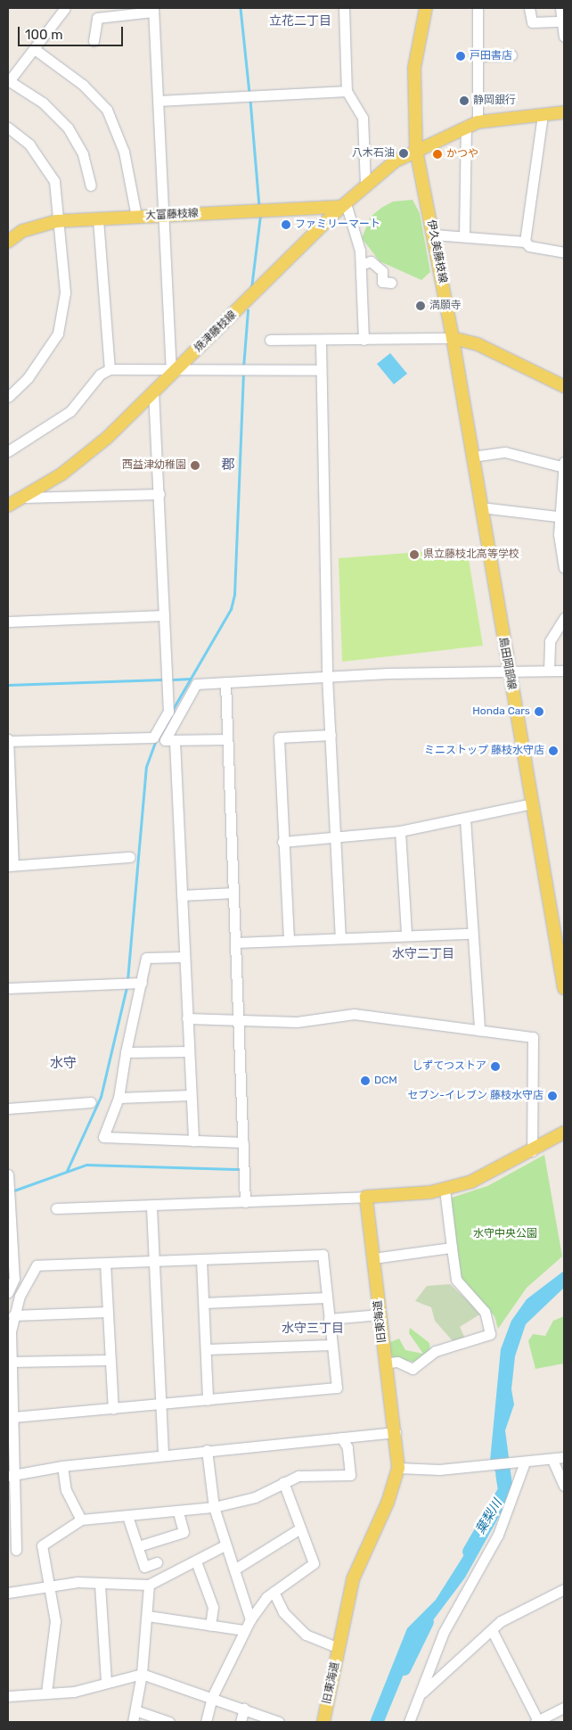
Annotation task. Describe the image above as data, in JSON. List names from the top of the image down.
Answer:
{
  "streets": {
    "main road": [
      "大富藤枝線",
      "伊久美藤枝線",
      "焼津藤枝線",
      "島田岡部線",
      "旧東海道"
    ]
  },
  "crossings": [
    ["大富藤枝線", "焼津藤枝線"],
    ["伊久美藤枝線", "焼津藤枝線"],
    ["伊久美藤枝線", "島田岡部線"]
  ],
  "districts": [
    "立花二丁目",
    "郡",
    "水守二丁目",
    "水守",
    "水守三丁目"
  ],
  "water": ["葉梨川"],
  "parks": ["水守中央公園"],
  "places": [
    "戸田書店",
    "静岡銀行",
    "八木石油",
    "かつや",
    "ファミリーマート",
    "満願寺",
    "西益津幼稚園",
    "県立藤枝北高等学校",
    "Honda Cars",
    "ミニストップ 藤枝水守店",
    "しずてつストア",
    "DCM",
    "セブン-イレブン 藤枝水守店"
  ],
  "scale_bar": "100 m"
}
